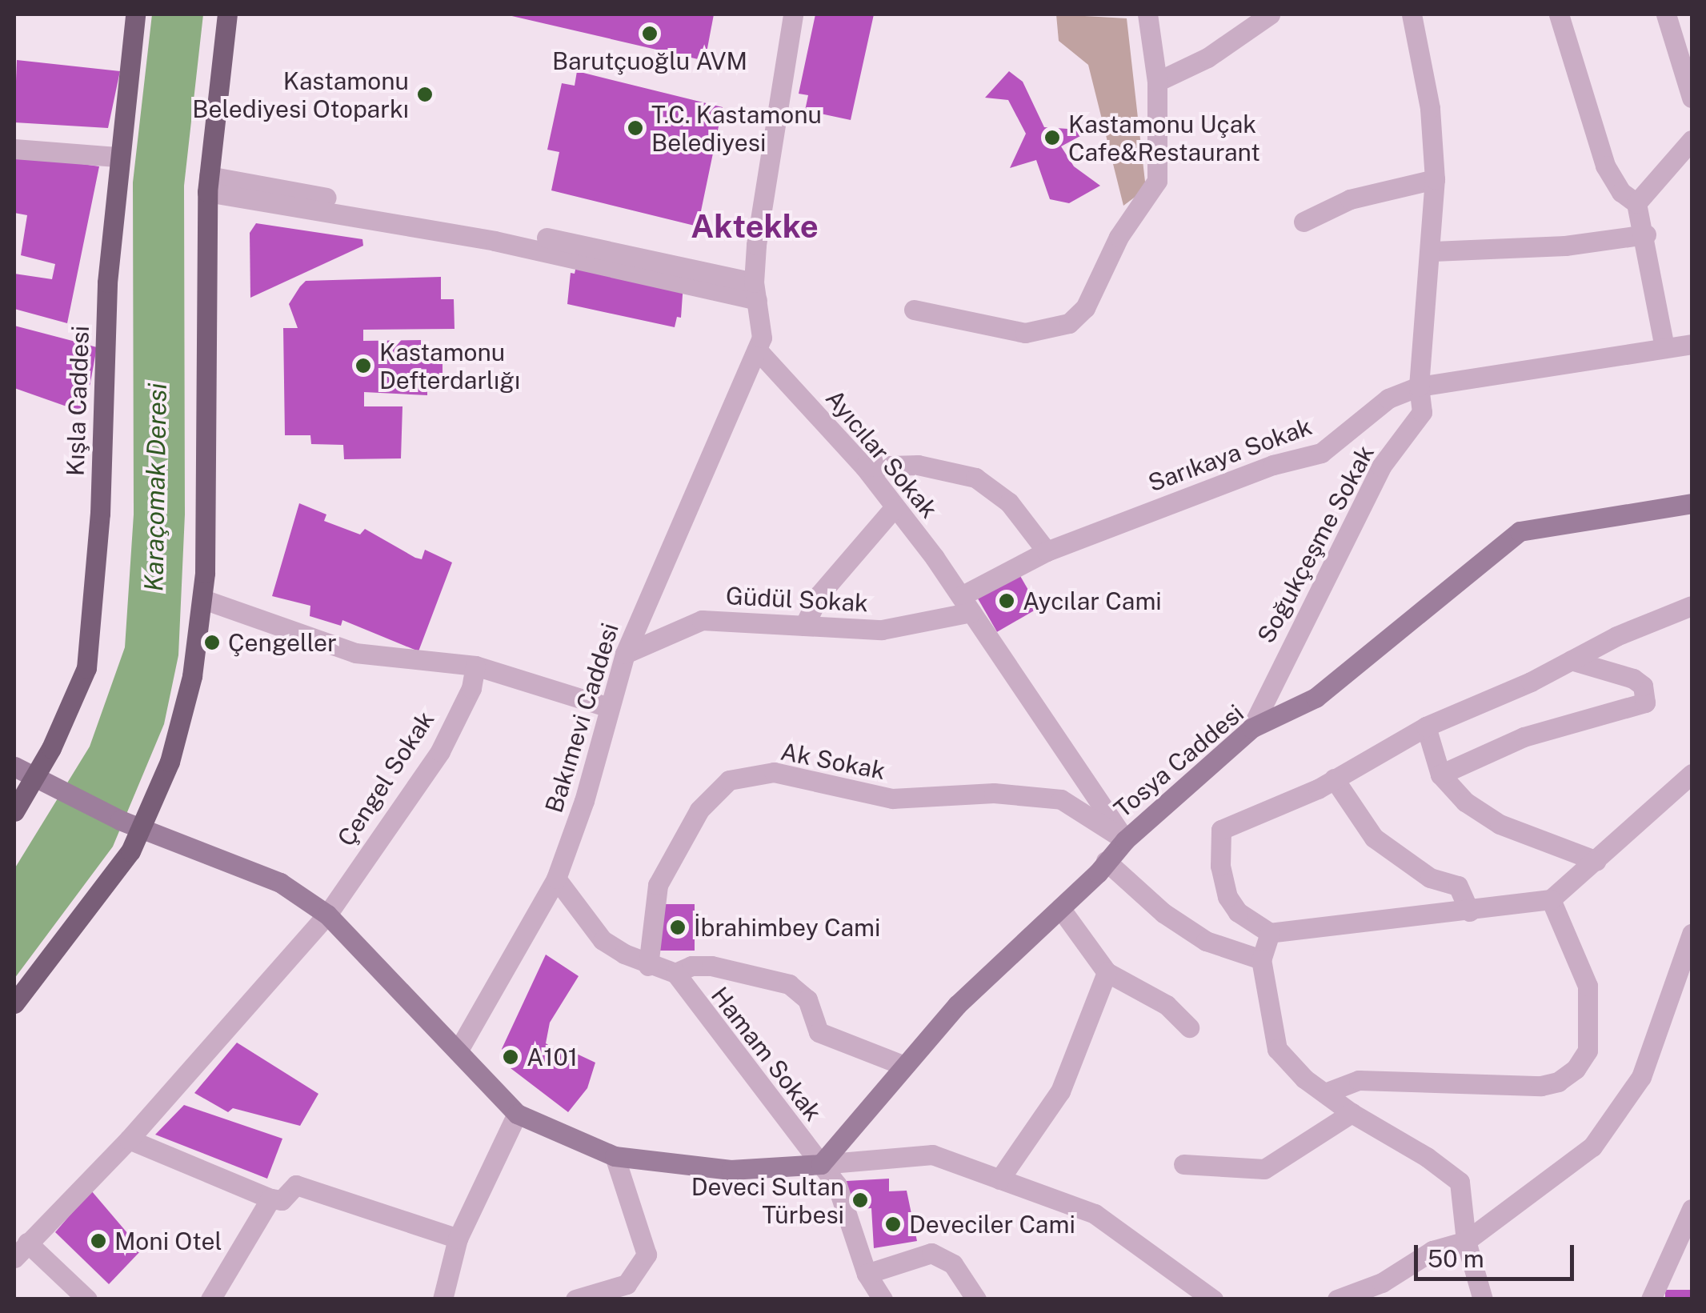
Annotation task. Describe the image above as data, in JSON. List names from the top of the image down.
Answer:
{
  "streets": {
    "main road": ["Kışla Caddesi", "Tosya Caddesi"],
    "street": [
      "Ayıcılar Sokak",
      "Sarıkaya Sokak",
      "Soğukçeşme Sokak",
      "Güdül Sokak",
      "Bakımevi Caddesi",
      "Ak Sokak",
      "Çengel Sokak",
      "Hamam Sokak"
    ]
  },
  "crossings": [
    ["Ayıcılar Sokak", "Güdül Sokak"],
    ["Ayıcılar Sokak", "Bakımevi Caddesi"],
    ["Ayıcılar Sokak", "Ak Sokak"],
    ["Ayıcılar Sokak", "Tosya Caddesi"],
    ["Sarıkaya Sokak", "Soğukçeşme Sokak"],
    ["Soğukçeşme Sokak", "Tosya Caddesi"],
    ["Güdül Sokak", "Bakımevi Caddesi"],
    ["Ak Sokak", "Tosya Caddesi"],
    ["Tosya Caddesi", "Hamam Sokak"]
  ],
  "districts": ["Aktekke"],
  "water": ["Karaçomak Deresi"],
  "places": [
    "Barutçuoğlu AVM",
    "Kastamonu Belediyesi Otoparkı",
    "T.C. Kastamonu Belediyesi",
    "Kastamonu Uçak Cafe&Restaurant",
    "Kastamonu Defterdarlığı",
    "Aycılar Cami",
    "Çengeller",
    "İbrahimbey Cami",
    "A101",
    "Deveci Sultan Türbesi",
    "Deveciler Cami",
    "Moni Otel"
  ],
  "scale_bar": "50 m"
}
